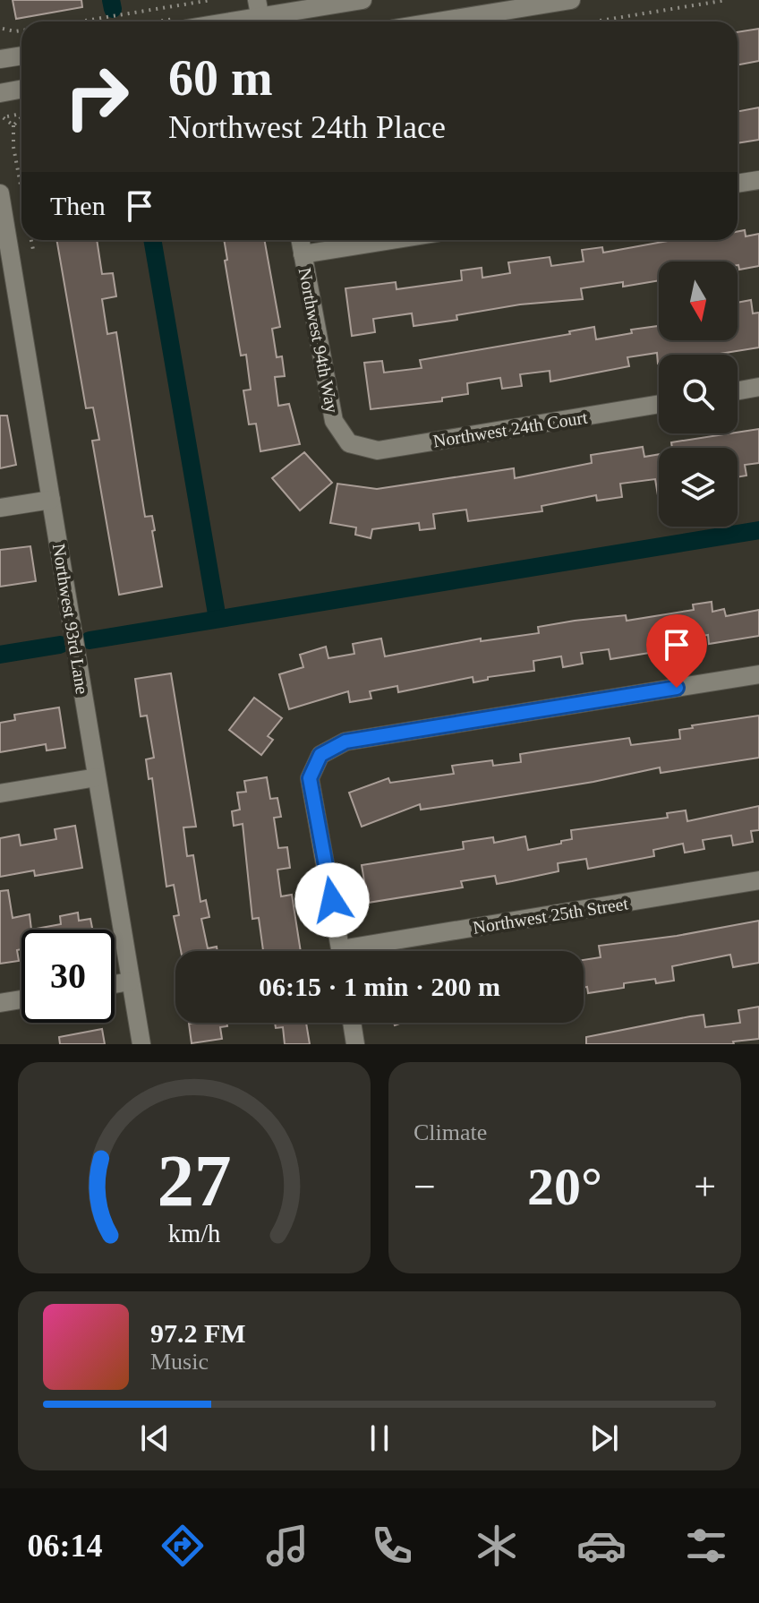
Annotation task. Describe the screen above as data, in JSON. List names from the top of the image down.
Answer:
{
  "streets": {
    "street": [
      "Northwest 94th Way",
      "Northwest 24th Court",
      "Northwest 93rd Lane",
      "Northwest 25th Street"
    ]
  },
  "crossings": [
    ["Northwest 94th Way", "Northwest 24th Court"]
  ],
  "north": "bottom",
  "page": {
    "turn": ["60 m", "Northwest 24th Place"],
    "then": "Then",
    "limit": "30",
    "trip": "06:15 · 1 min · 200 m",
    "tile": "Climate",
    "heat": ["−", "20°", "+"],
    "song": ["97.2 FM", "Music"],
    "tabs": "06:14",
    "gauge": ["27", "km/h"]
  }
}
